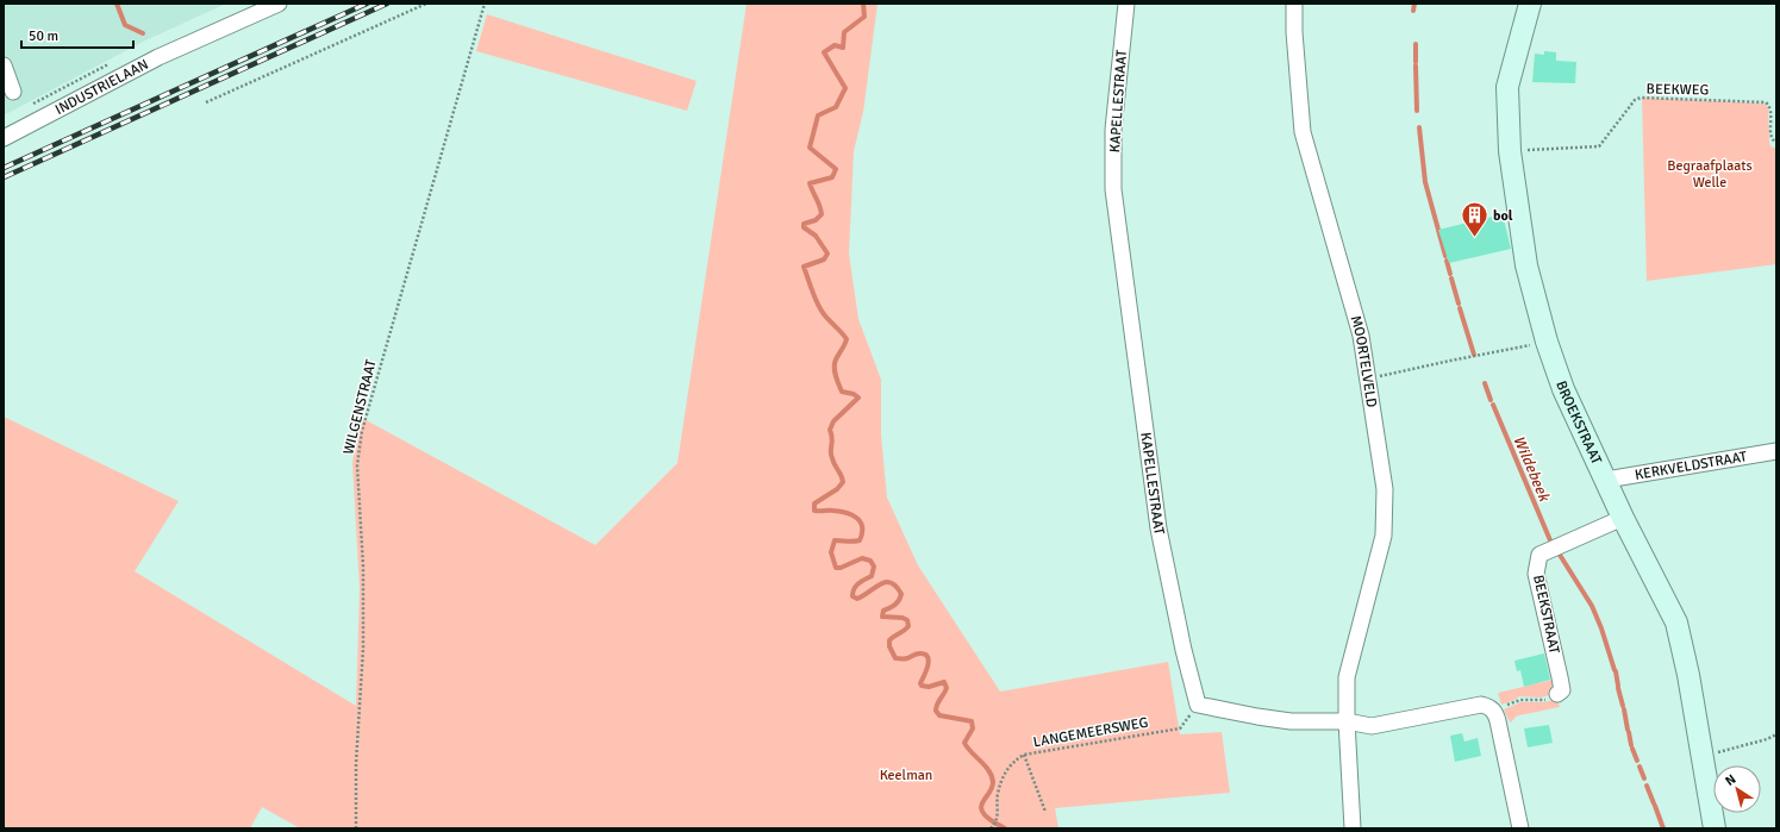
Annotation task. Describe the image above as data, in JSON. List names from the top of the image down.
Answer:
{
  "streets": {
    "street": [
      "INDUSTRIELAAN",
      "KAPELLESTRAAT",
      "MOORTELVELD",
      "BROEKSTRAAT",
      "KERKVELDSTRAAT",
      "BEEKSTRAAT"
    ],
    "path": ["BEEKWEG", "WILGENSTRAAT", "LANGEMEERSWEG"]
  },
  "crossings": [
    ["BEEKWEG", "BROEKSTRAAT"],
    ["KAPELLESTRAAT", "LANGEMEERSWEG"],
    ["BROEKSTRAAT", "KERKVELDSTRAAT"],
    ["BROEKSTRAAT", "BEEKSTRAAT"]
  ],
  "water": ["Wildebeek"],
  "parks": ["Begraafplaats Welle", "Keelman"],
  "places": {
    "building": ["bol"]
  },
  "scale_bar": "50 m",
  "north": "top left"
}
